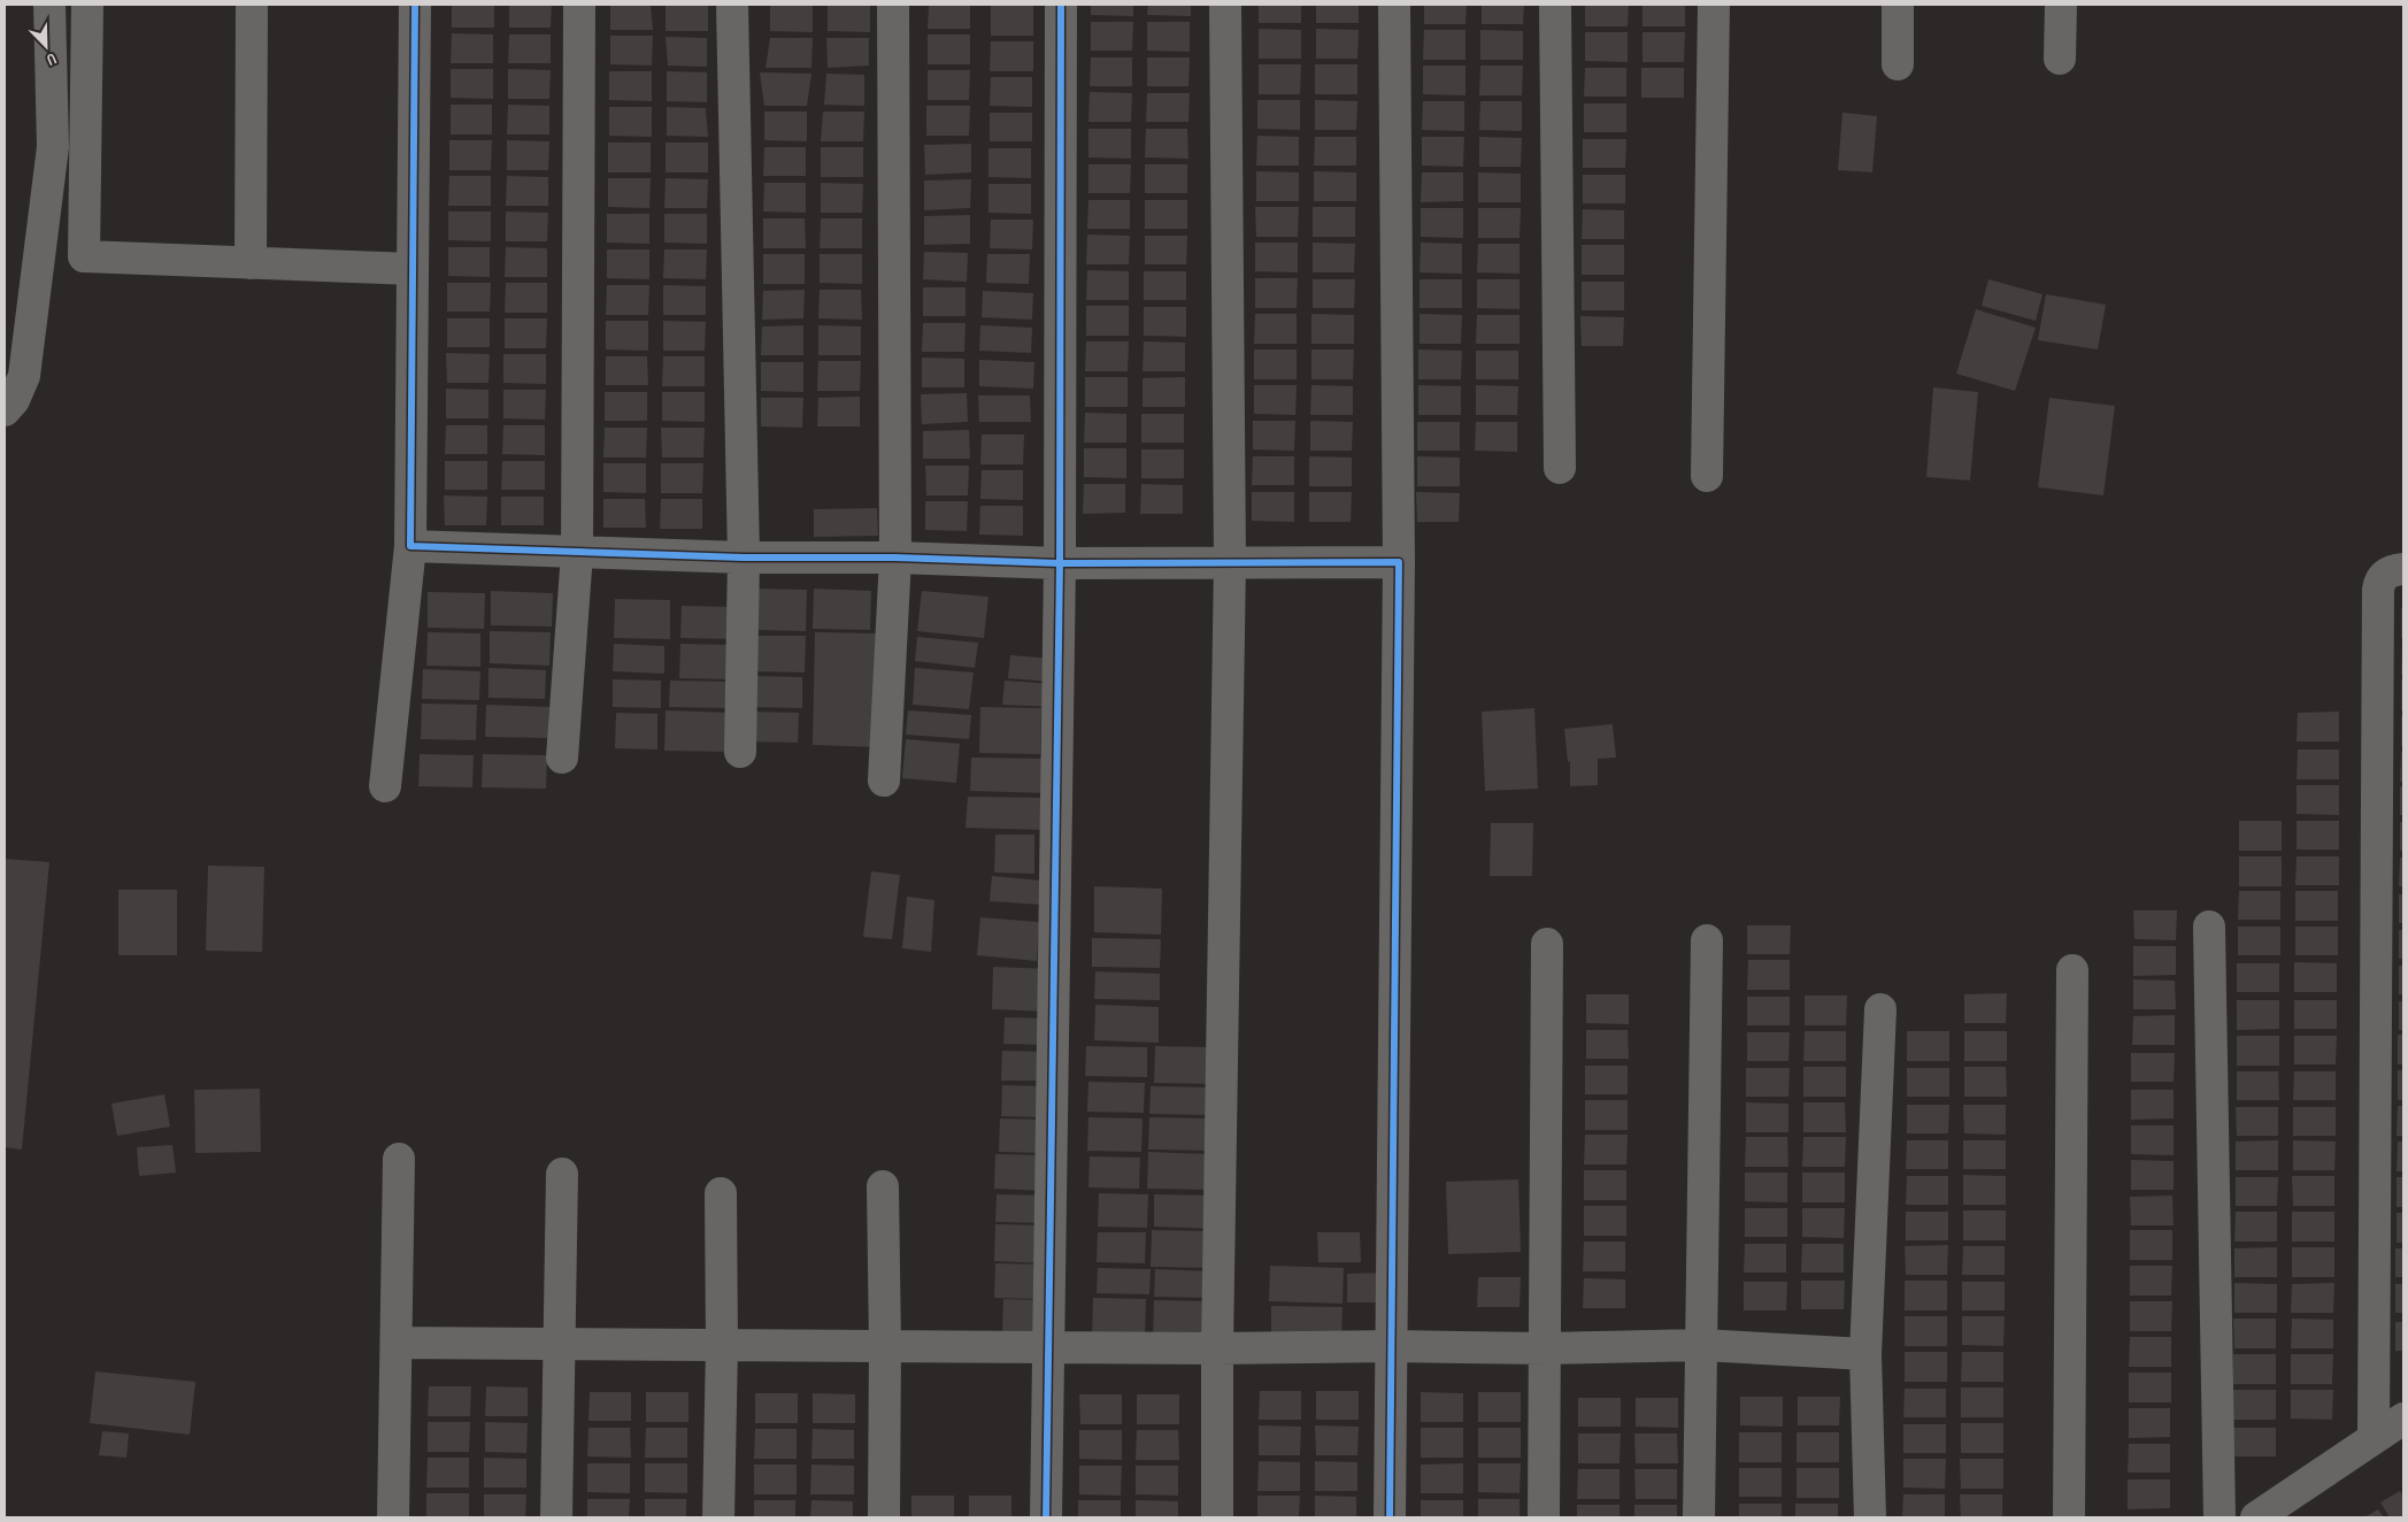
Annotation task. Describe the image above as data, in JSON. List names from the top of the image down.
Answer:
{
  "north": "bottom right"
}
